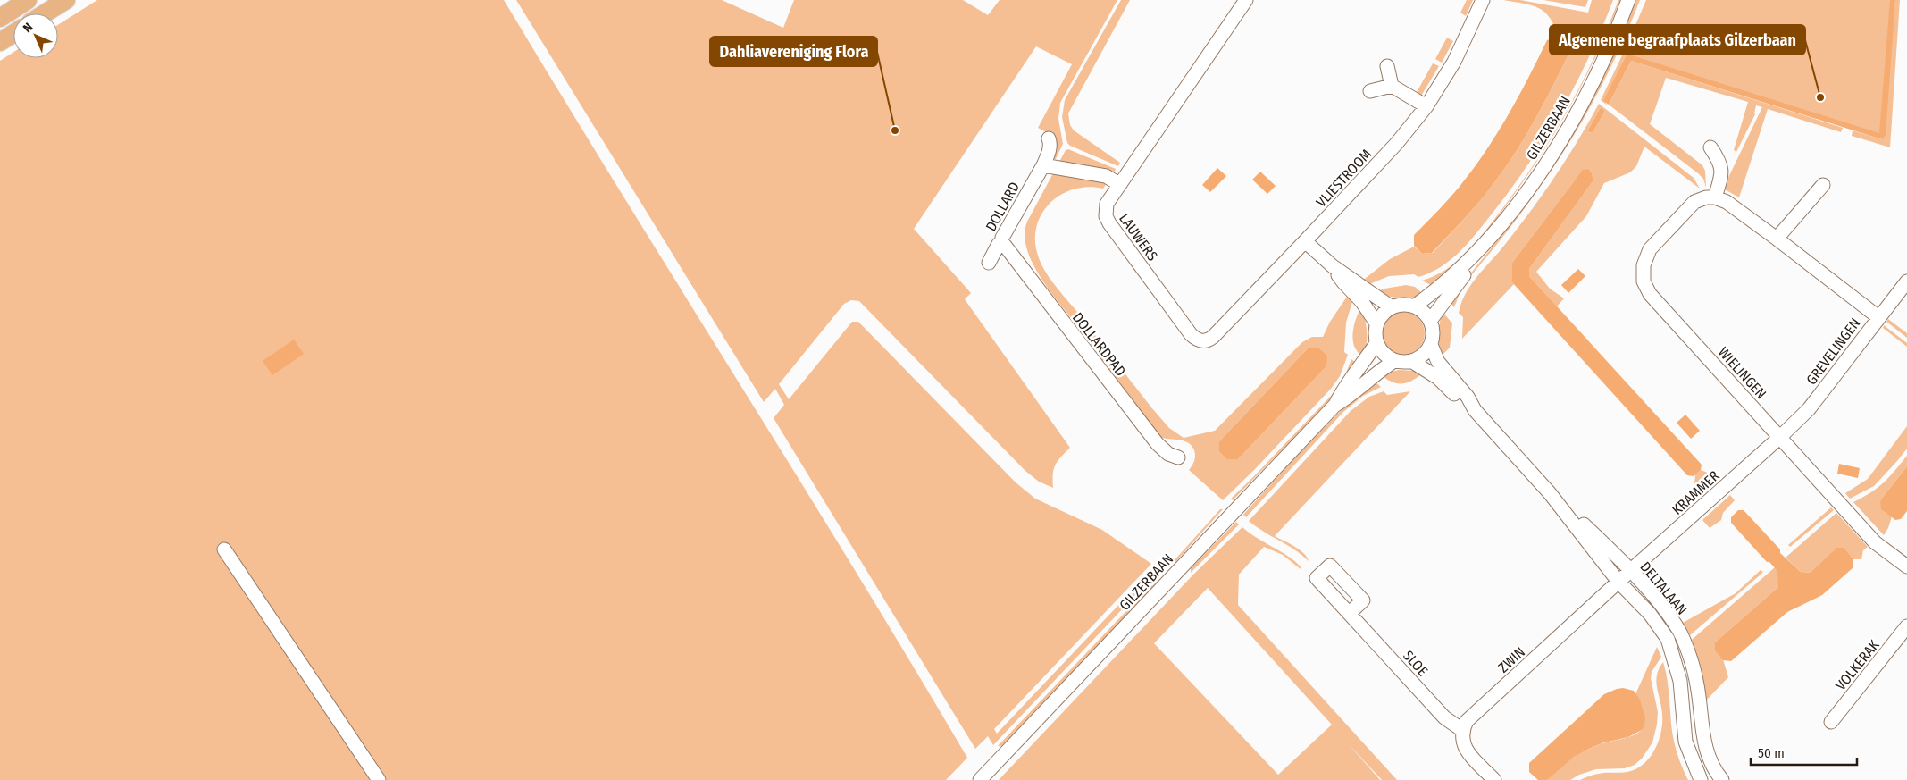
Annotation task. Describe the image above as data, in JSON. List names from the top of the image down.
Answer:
{
  "streets": {
    "street": [
      "GILZERBAAN",
      "VLIESTROOM",
      "DOLLARD",
      "LAUWERS",
      "DOLLARDPAD",
      "GREVELINGEN",
      "WIELINGEN",
      "KRAMMER",
      "DELTALAAN",
      "ZWIN",
      "SLOE",
      "VOLKERAK"
    ]
  },
  "crossings": [
    ["GILZERBAAN", "DELTALAAN"],
    ["VLIESTROOM", "LAUWERS"],
    ["DOLLARD", "DOLLARDPAD"],
    ["GREVELINGEN", "WIELINGEN"],
    ["GREVELINGEN", "KRAMMER"],
    ["WIELINGEN", "KRAMMER"],
    ["KRAMMER", "DELTALAAN"],
    ["KRAMMER", "ZWIN"],
    ["DELTALAAN", "ZWIN"],
    ["ZWIN", "SLOE"]
  ],
  "places": ["Algemene begraafplaats Gilzerbaan", "Dahliavereniging Flora"],
  "scale_bar": "50 m",
  "north": "top left"
}
